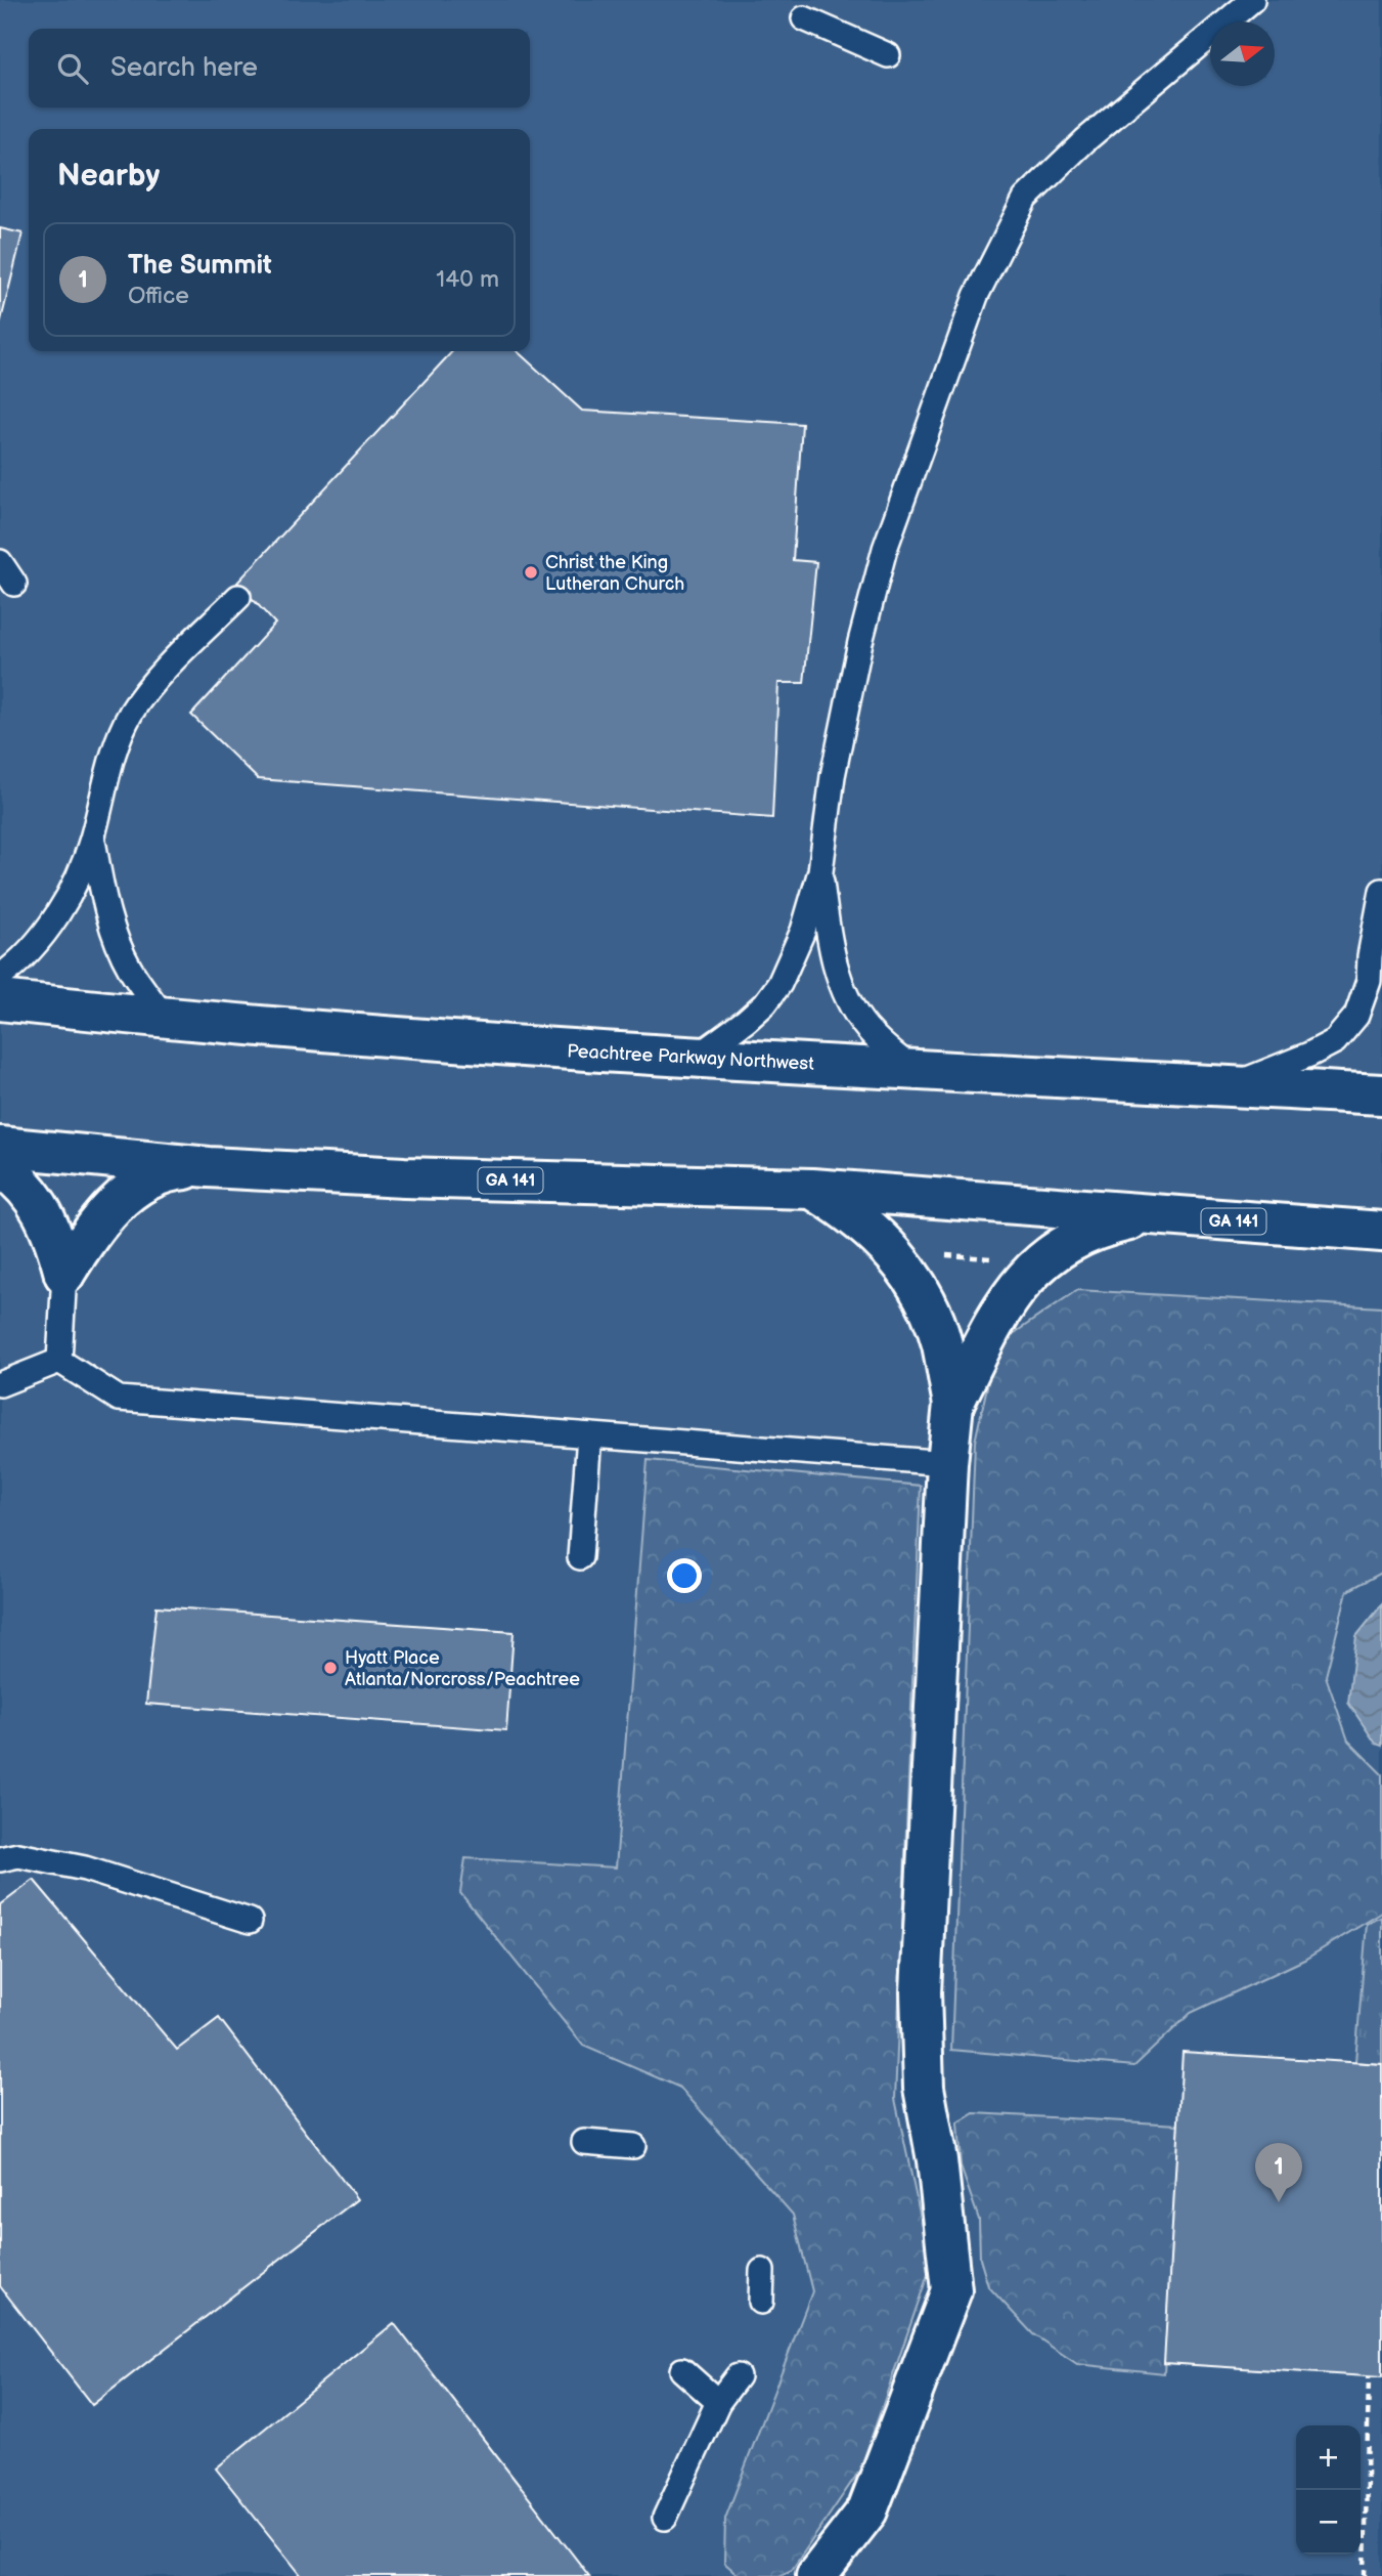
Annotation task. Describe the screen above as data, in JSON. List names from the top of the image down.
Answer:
{
  "streets": {
    "main road": ["Peachtree Parkway Northwest", "GA 141"]
  },
  "places": ["Christ the King Lutheran Church", "Hyatt Place Atlanta/Norcross/Peachtree"],
  "north": "right",
  "page": {
    "search": "Search here",
    "heading": "Nearby",
    "list": [
      {
        "mark": "1",
        "name": "The Summit",
        "note": "Office",
        "value": "140 m"
      }
    ],
    "pins": "1",
    "map_buttons": ["+", "−"]
  }
}
